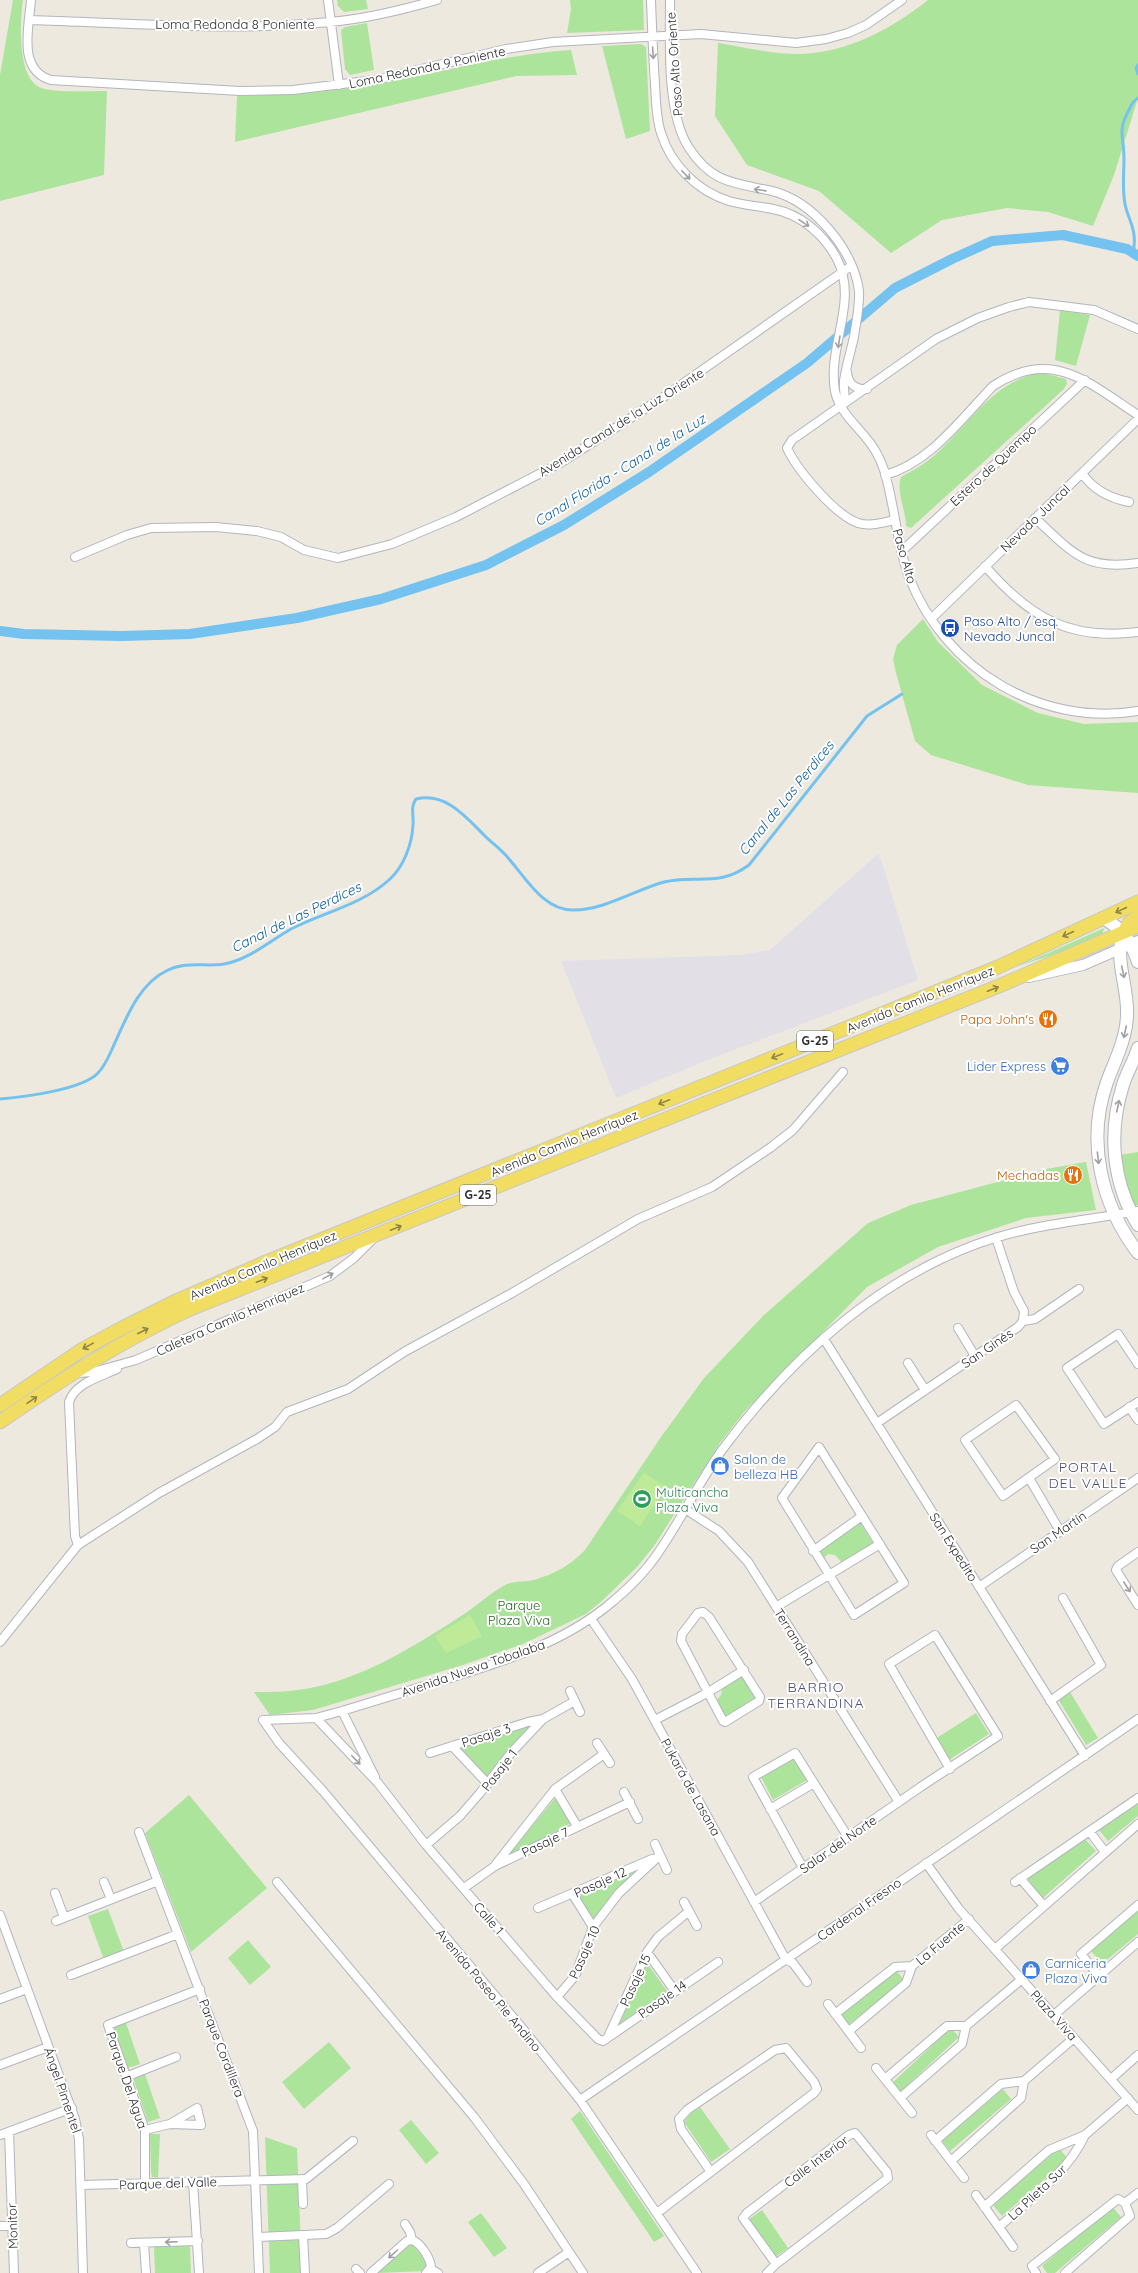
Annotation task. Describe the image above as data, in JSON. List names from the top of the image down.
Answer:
{
  "streets": {
    "main road": ["Avenida Camilo Henríquez", "G-25"],
    "street": [
      "Loma Redonda 8 Poniente",
      "Paso Alto Oriente",
      "Loma Redonda 9 Poniente",
      "Avenida Canal de la Luz Oriente",
      "Estero de Quempo",
      "Nevado Juncal",
      "Paso Alto",
      "Caletera Camilo Henríquez",
      "San Ginés",
      "San Martín",
      "San Expedito",
      "Terrandina",
      "Avenida Nueva Tobalaba",
      "Pasaje 3",
      "Pasaje 1",
      "Pukará de Lasana",
      "Pasaje 7",
      "Salar del Norte",
      "Pasaje 12",
      "Cardenal Fresno",
      "Calle 1",
      "La Fuente",
      "Pasaje 10",
      "Pasaje 15",
      "Avenida Paseo Pie Andino",
      "Pasaje 14",
      "Plaza Viva",
      "Parque Cordillera",
      "Parque Del Agua",
      "Ángel Pimentel",
      "Calle Interior",
      "Parque del Valle",
      "La Pileta Sur",
      "Monitor"
    ]
  },
  "crossings": [
    ["Loma Redonda 8 Poniente", "Loma Redonda 9 Poniente"],
    ["Paso Alto Oriente", "Loma Redonda 9 Poniente"],
    ["Paso Alto Oriente", "Avenida Canal de la Luz Oriente"],
    ["Paso Alto Oriente", "Paso Alto"],
    ["Avenida Canal de la Luz Oriente", "Paso Alto"],
    ["Estero de Quempo", "Paso Alto"],
    ["Nevado Juncal", "Paso Alto"],
    ["Avenida Camilo Henríquez", "Caletera Camilo Henríquez"],
    ["San Ginés", "San Expedito"],
    ["San Ginés", "Avenida Nueva Tobalaba"],
    ["San Martín", "San Expedito"],
    ["San Expedito", "Avenida Nueva Tobalaba"],
    ["San Expedito", "Cardenal Fresno"],
    ["Terrandina", "Avenida Nueva Tobalaba"],
    ["Terrandina", "Salar del Norte"],
    ["Avenida Nueva Tobalaba", "Pukará de Lasana"],
    ["Avenida Nueva Tobalaba", "Calle 1"],
    ["Avenida Nueva Tobalaba", "Avenida Paseo Pie Andino"],
    ["Pasaje 3", "Pasaje 1"],
    ["Pasaje 1", "Calle 1"],
    ["Pukará de Lasana", "Salar del Norte"],
    ["Pukará de Lasana", "Cardenal Fresno"],
    ["Pasaje 7", "Calle 1"],
    ["Pasaje 12", "Pasaje 10"],
    ["Cardenal Fresno", "Avenida Paseo Pie Andino"],
    ["Cardenal Fresno", "Plaza Viva"],
    ["Calle 1", "Pasaje 10"],
    ["Calle 1", "Pasaje 15"],
    ["Calle 1", "Pasaje 14"],
    ["La Fuente", "Plaza Viva"],
    ["Pasaje 15", "Pasaje 14"],
    ["Parque Cordillera", "Parque Del Agua"],
    ["Parque Cordillera", "Parque del Valle"],
    ["Parque Del Agua", "Parque del Valle"],
    ["Ángel Pimentel", "Parque del Valle"]
  ],
  "one_way": ["Paso Alto Oriente", "Caletera Camilo Henríquez"],
  "districts": ["PORTAL DEL VALLE", "BARRIO TERRANDINA"],
  "water": ["Canal Florida - Canal de la Luz", "Canal de Las Perdices"],
  "parks": ["Parque Plaza Viva"],
  "places": {
    "bus stop": ["Paso Alto / esq. Nevado Juncal"],
    "restaurant": ["Papa John's", "Mechadas"],
    "supermarket": ["Lider Express"],
    "shop": ["Salon de belleza HB", "Carniceria Plaza Viva"],
    "sports": ["Multicancha Plaza Viva"]
  }
}
